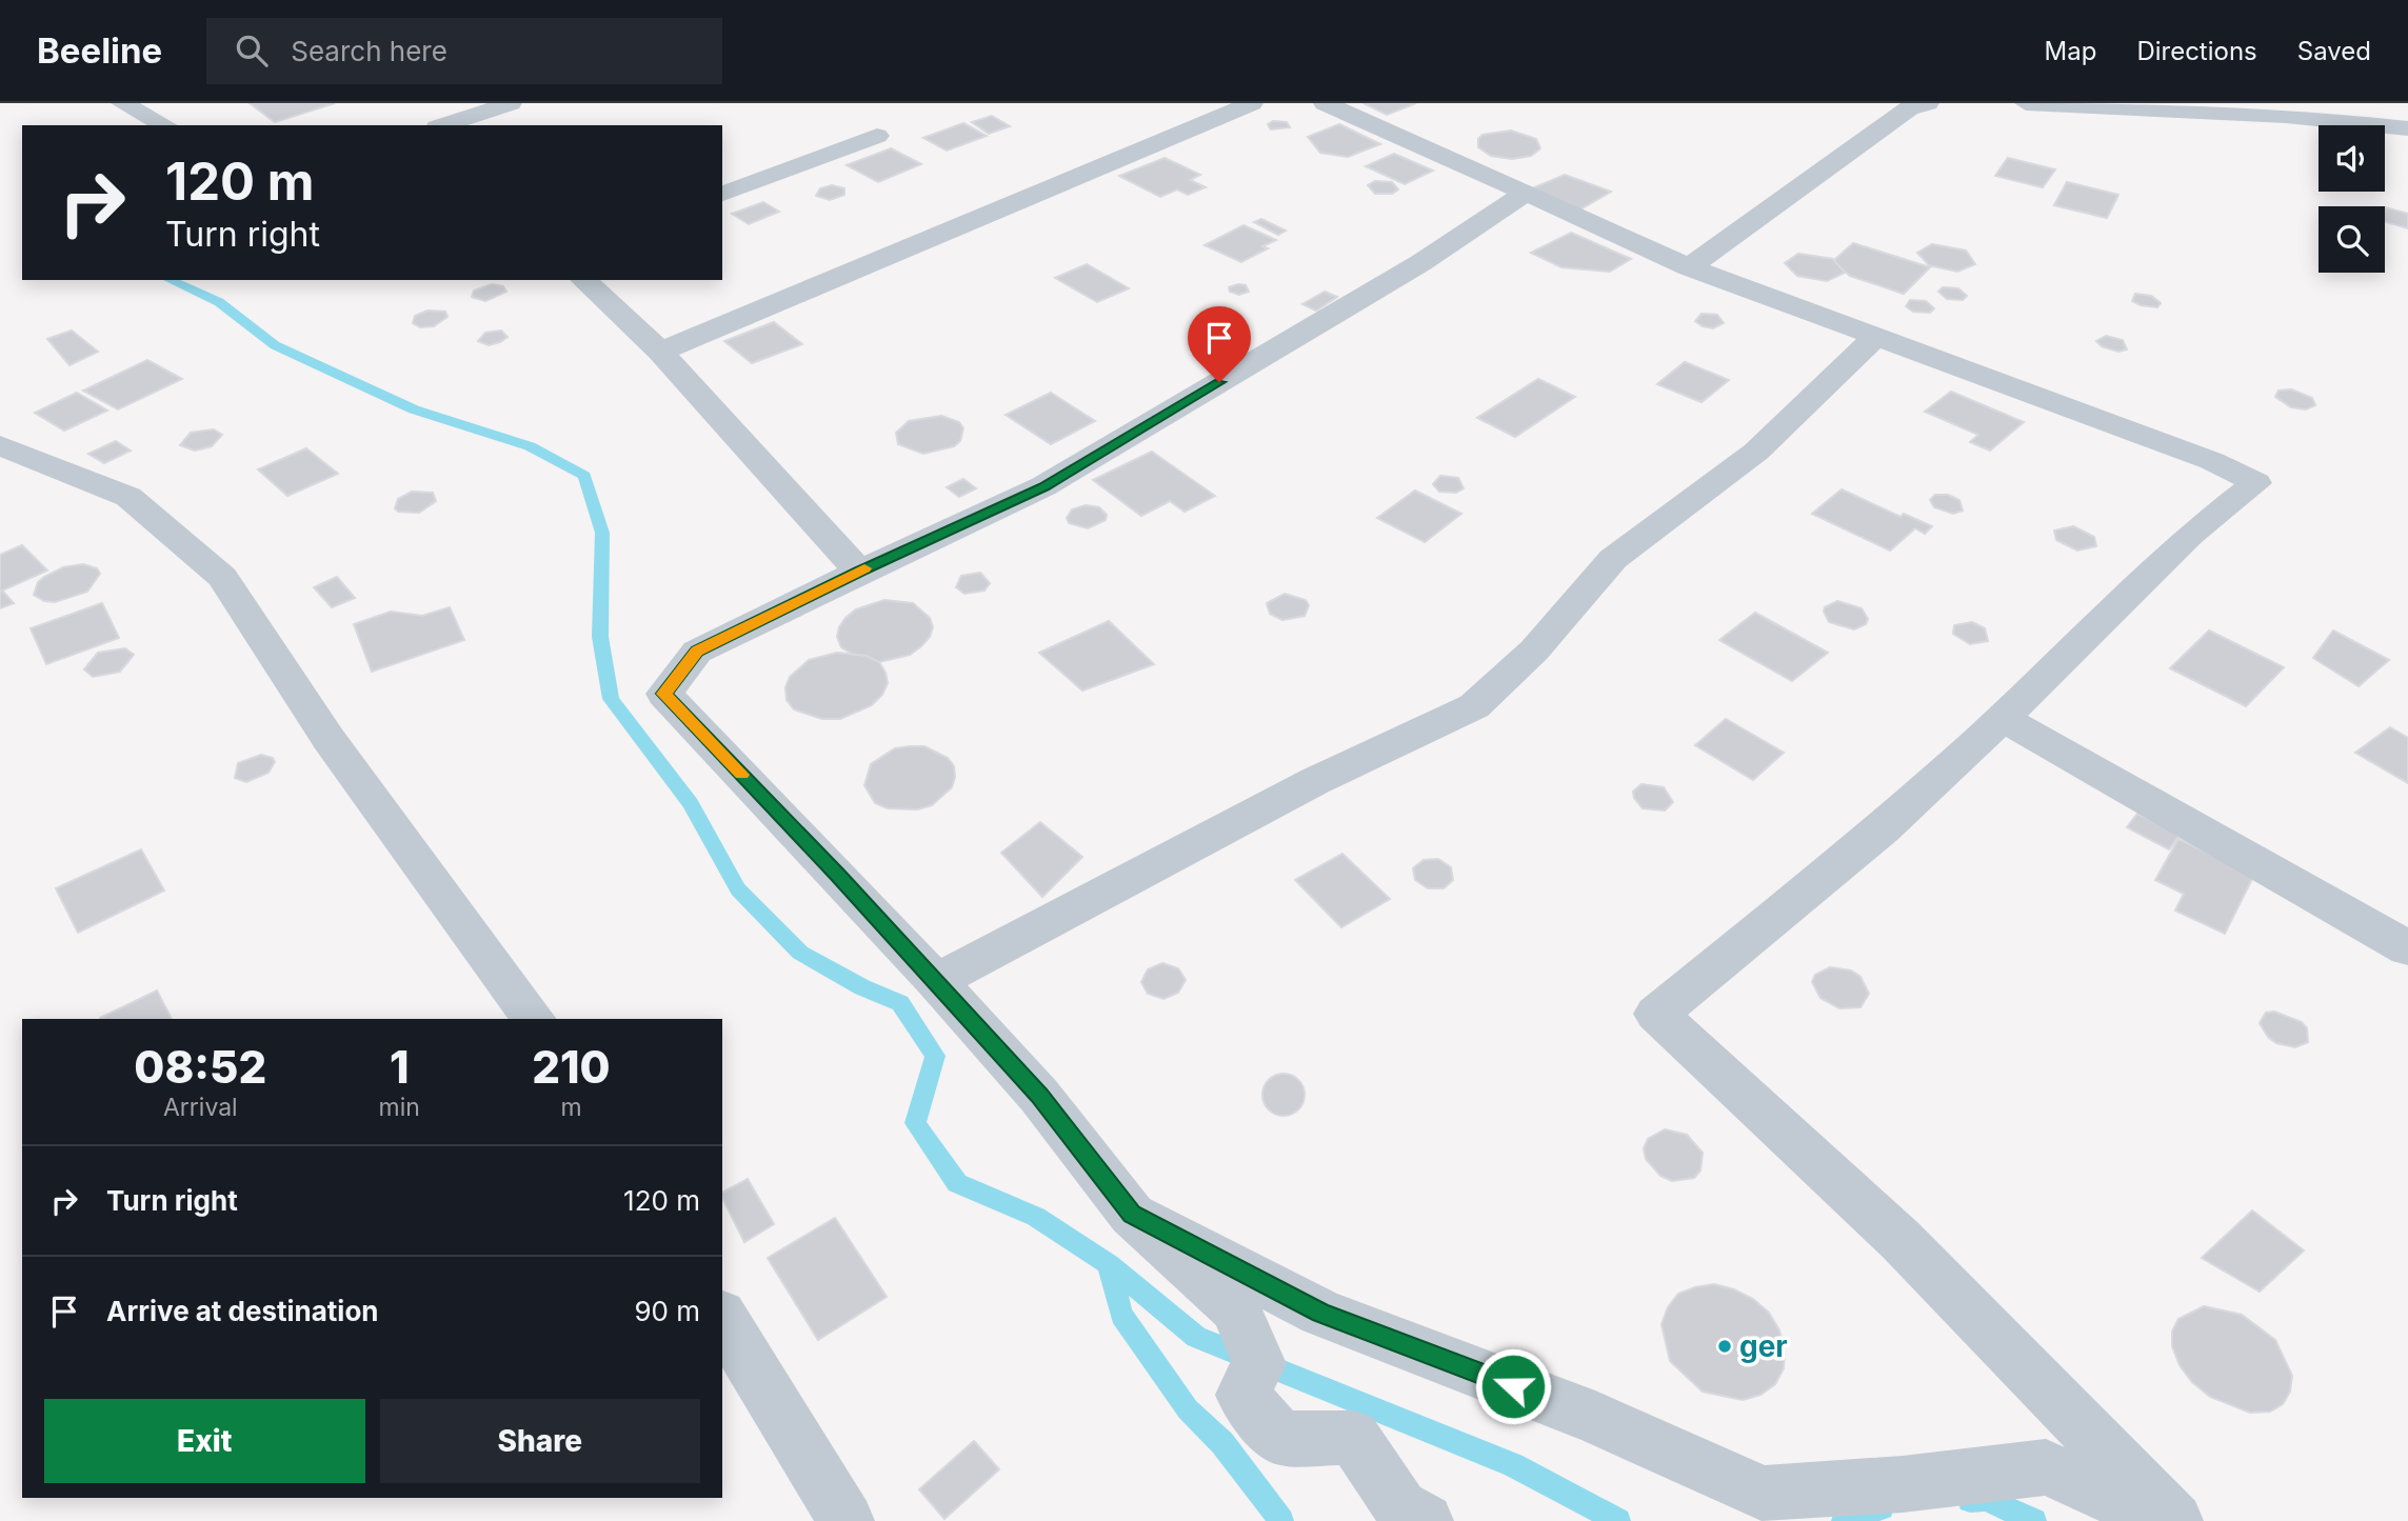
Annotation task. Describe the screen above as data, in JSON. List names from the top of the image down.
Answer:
{
  "places": ["ger"],
  "page": {
    "header": "Beeline",
    "search": "Search here",
    "nav": ["Map", "Directions", "Saved"],
    "turn": ["120 m", "Turn right"],
    "eta": [
      "08:52",
      "Arrival",
      "1",
      "min",
      "210",
      "m"
    ],
    "list": [
      {
        "name": "Turn right",
        "value": "120 m"
      },
      {
        "name": "Arrive at destination",
        "value": "90 m"
      }
    ],
    "buttons": ["Exit", "Share"]
  }
}
